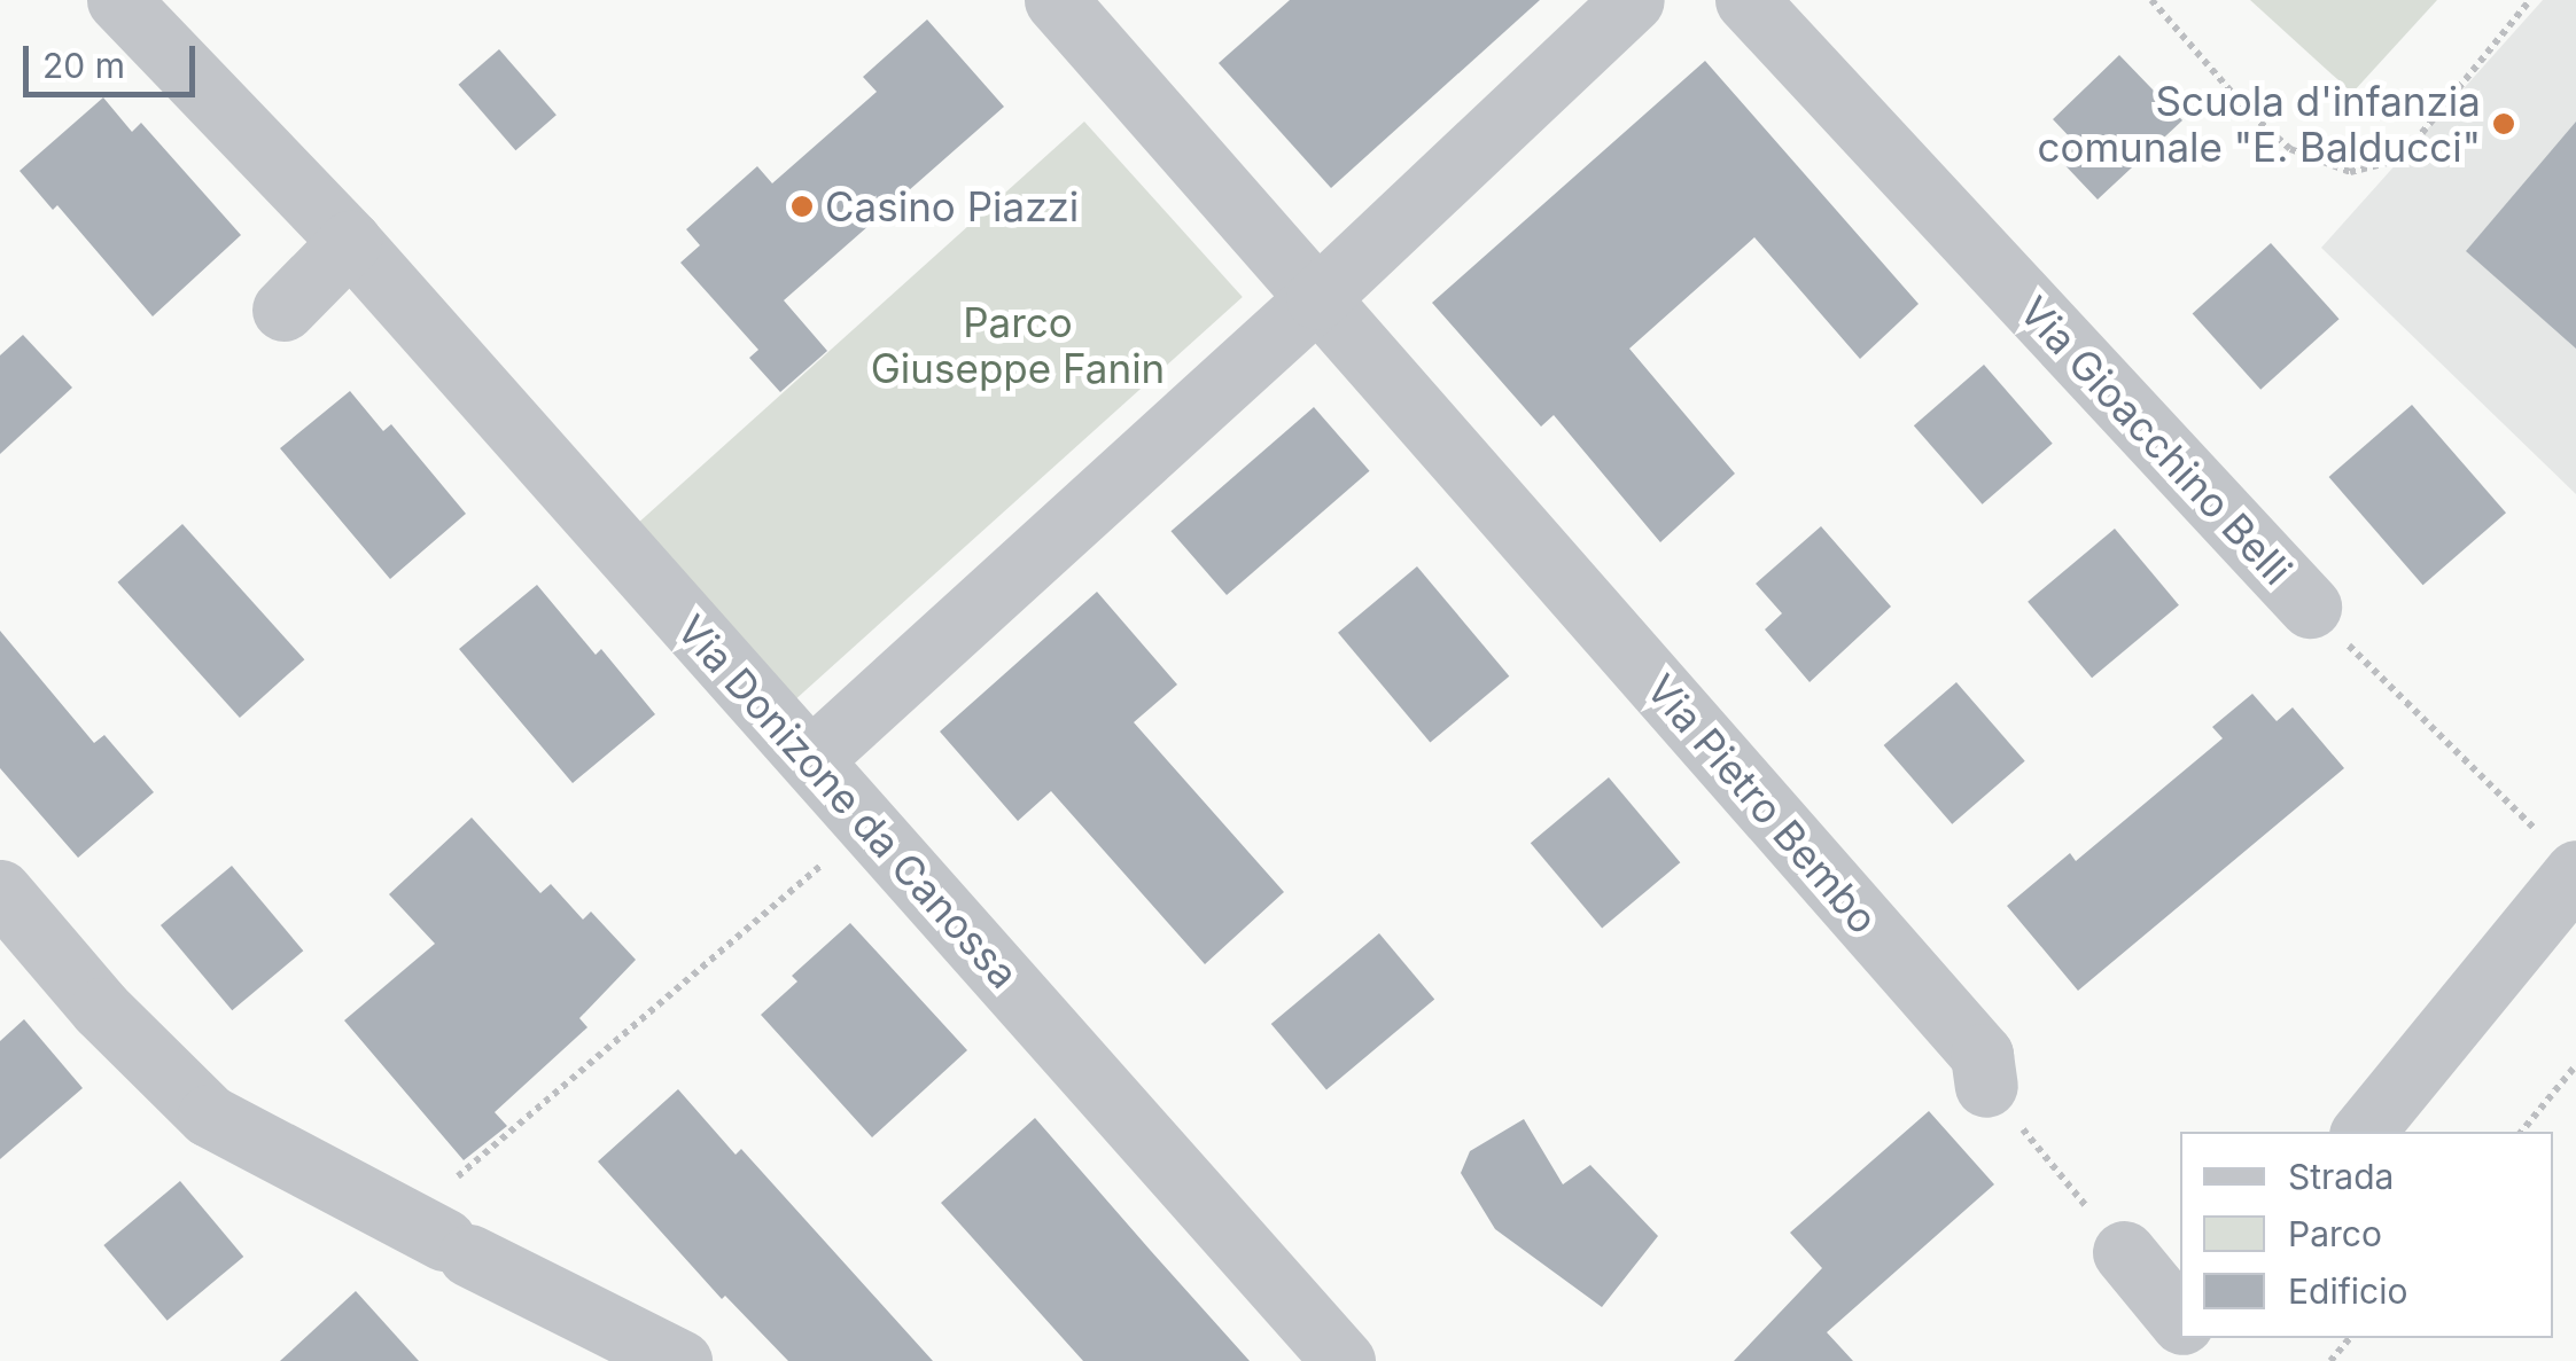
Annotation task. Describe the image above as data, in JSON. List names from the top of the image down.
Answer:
{
  "streets": {
    "street": ["Via Gioacchino Belli", "Via Donizone da Canossa", "Via Pietro Bembo"]
  },
  "parks": ["Parco Giuseppe Fanin"],
  "places": ["Scuola d'infanzia comunale \"E. Balducci\"", "Casino Piazzi"],
  "legend": ["Strada", "Parco", "Edificio"],
  "scale_bar": "20 m"
}
